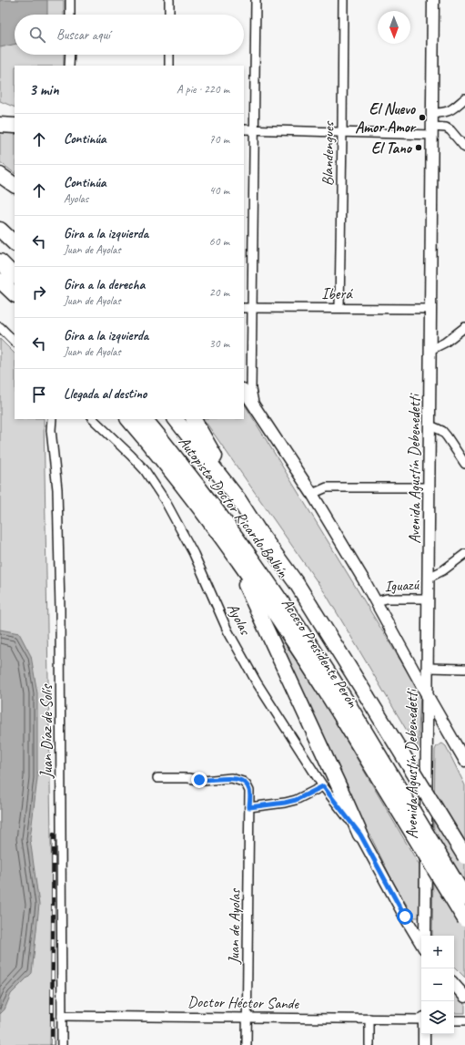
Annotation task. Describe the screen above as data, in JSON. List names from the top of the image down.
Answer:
{
  "streets": {
    "highway": ["Autopista Doctor Ricardo Balbín", "Acceso Presidente Perón"],
    "main road": ["Avenida Agustín Debenedetti"],
    "street": [
      "Blandengues",
      "Iberá",
      "Iguazú",
      "Ayolas",
      "Juan Díaz de Solís",
      "Juan de Ayolas",
      "Doctor Héctor Sande"
    ]
  },
  "crossings": [
    ["Blandengues", "Iberá"],
    ["Iberá", "Avenida Agustín Debenedetti"],
    ["Avenida Agustín Debenedetti", "Iguazú"],
    ["Autopista Doctor Ricardo Balbín", "Acceso Presidente Perón"],
    ["Juan Díaz de Solís", "Doctor Héctor Sande"],
    ["Juan de Ayolas", "Doctor Héctor Sande"]
  ],
  "places": ["El Nuevo Amor Amor", "El Tano"],
  "north": "bottom",
  "page": {
    "search": "Buscar aquí",
    "heading": ["3 min", "A pie · 220 m"],
    "list": [
      ["Continúa", "70 m"],
      ["Continúa", "Ayolas", "40 m"],
      ["Gira a la izquierda", "Juan de Ayolas", "60 m"],
      ["Gira a la derecha", "Juan de Ayolas", "20 m"],
      ["Gira a la izquierda", "Juan de Ayolas", "30 m"],
      "Llegada al destino"
    ],
    "map_buttons": ["+", "−"]
  }
}
